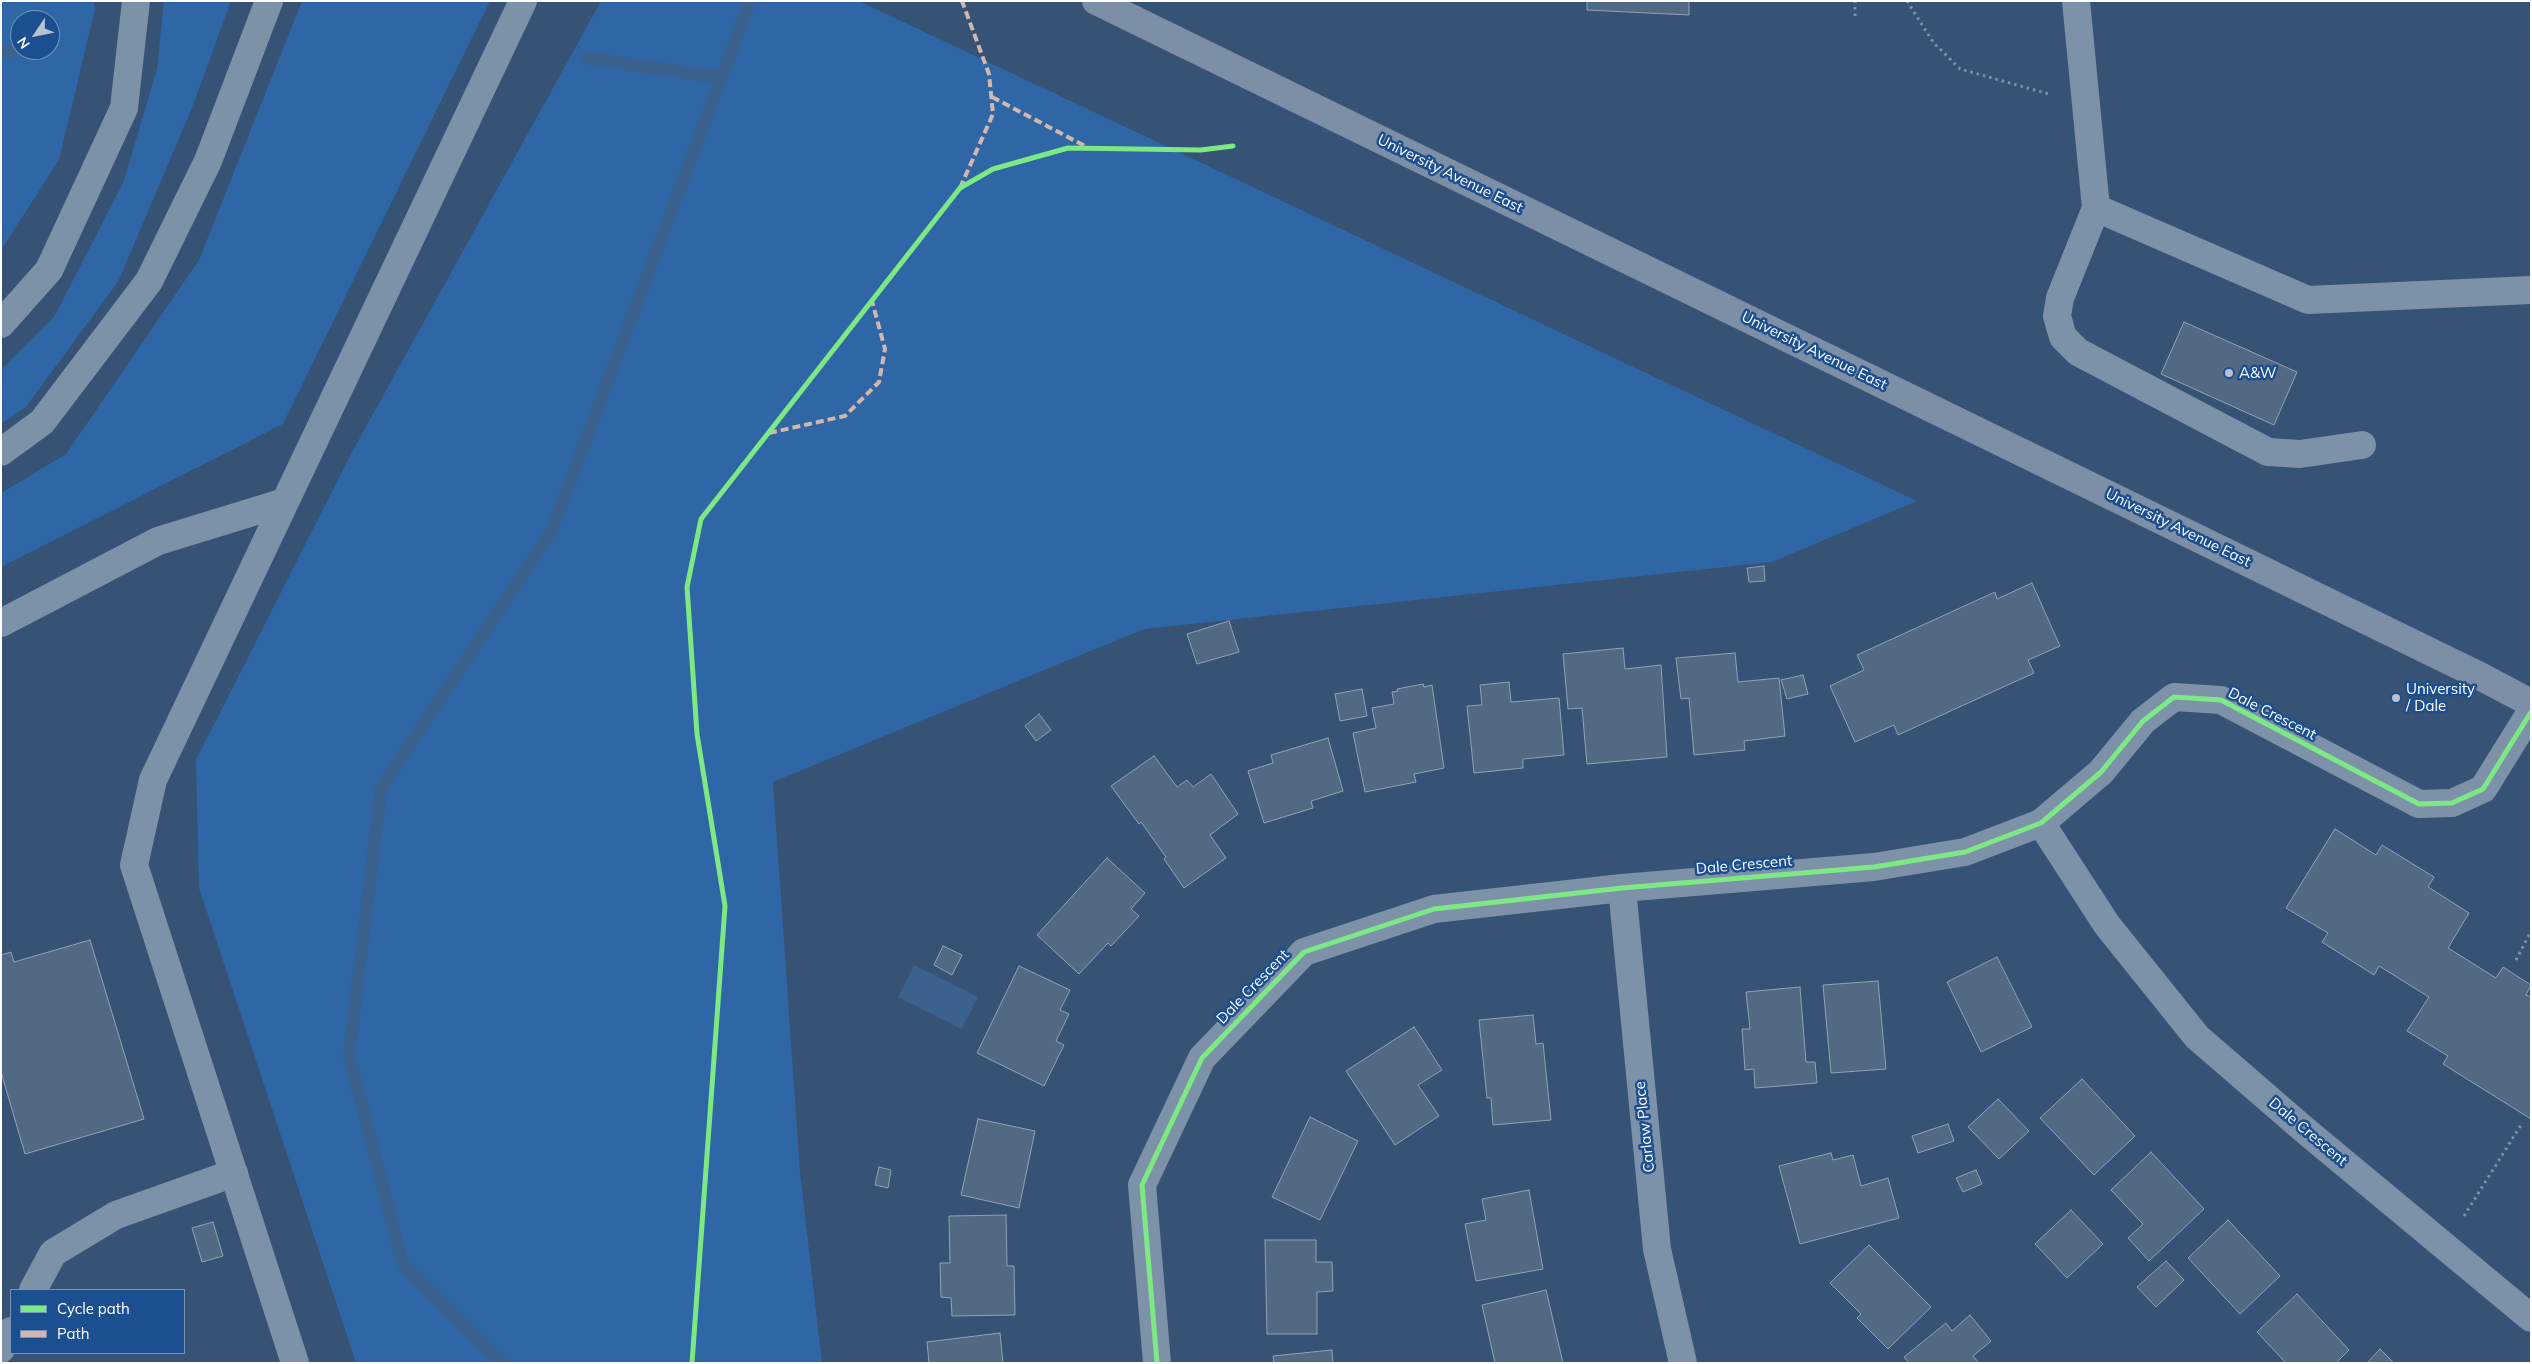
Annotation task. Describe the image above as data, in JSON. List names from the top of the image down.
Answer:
{
  "streets": {
    "main road": ["University Avenue East"],
    "street": ["Dale Crescent", "Carlaw Place"]
  },
  "crossings": [
    ["Dale Crescent", "Carlaw Place"]
  ],
  "places": ["A&W", "University / Dale"],
  "legend": ["Cycle path", "Path"],
  "north": "bottom left"
}
